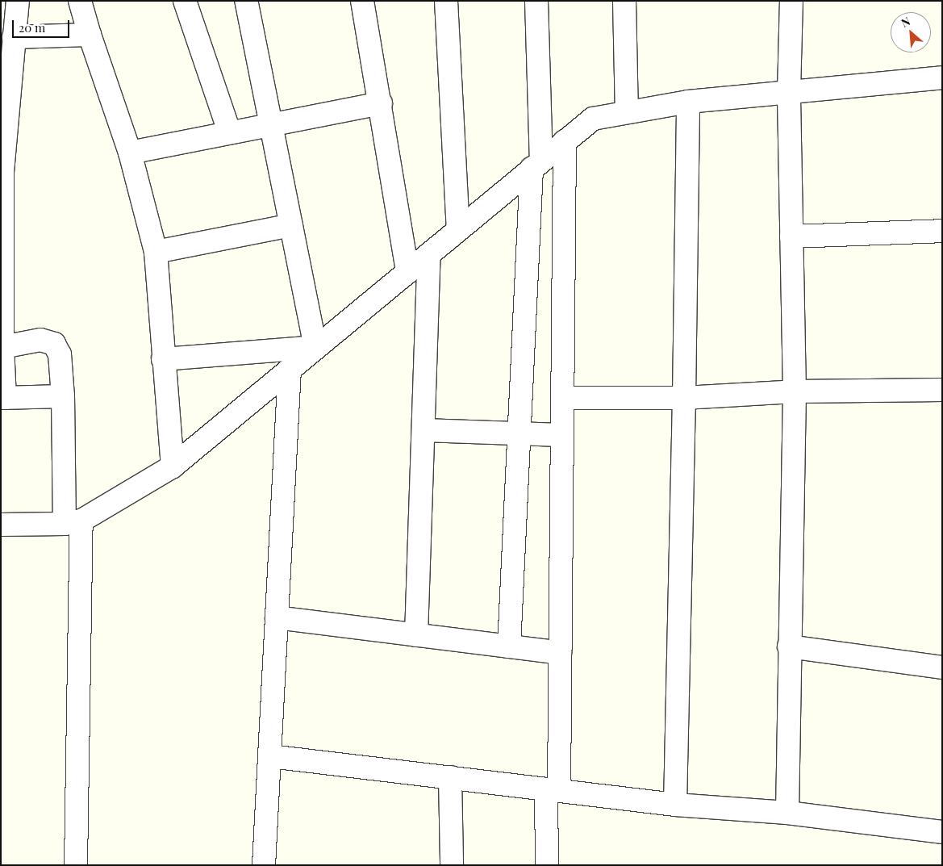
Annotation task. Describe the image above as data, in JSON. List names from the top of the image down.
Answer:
{
  "scale_bar": "20 m",
  "north": "top left"
}
